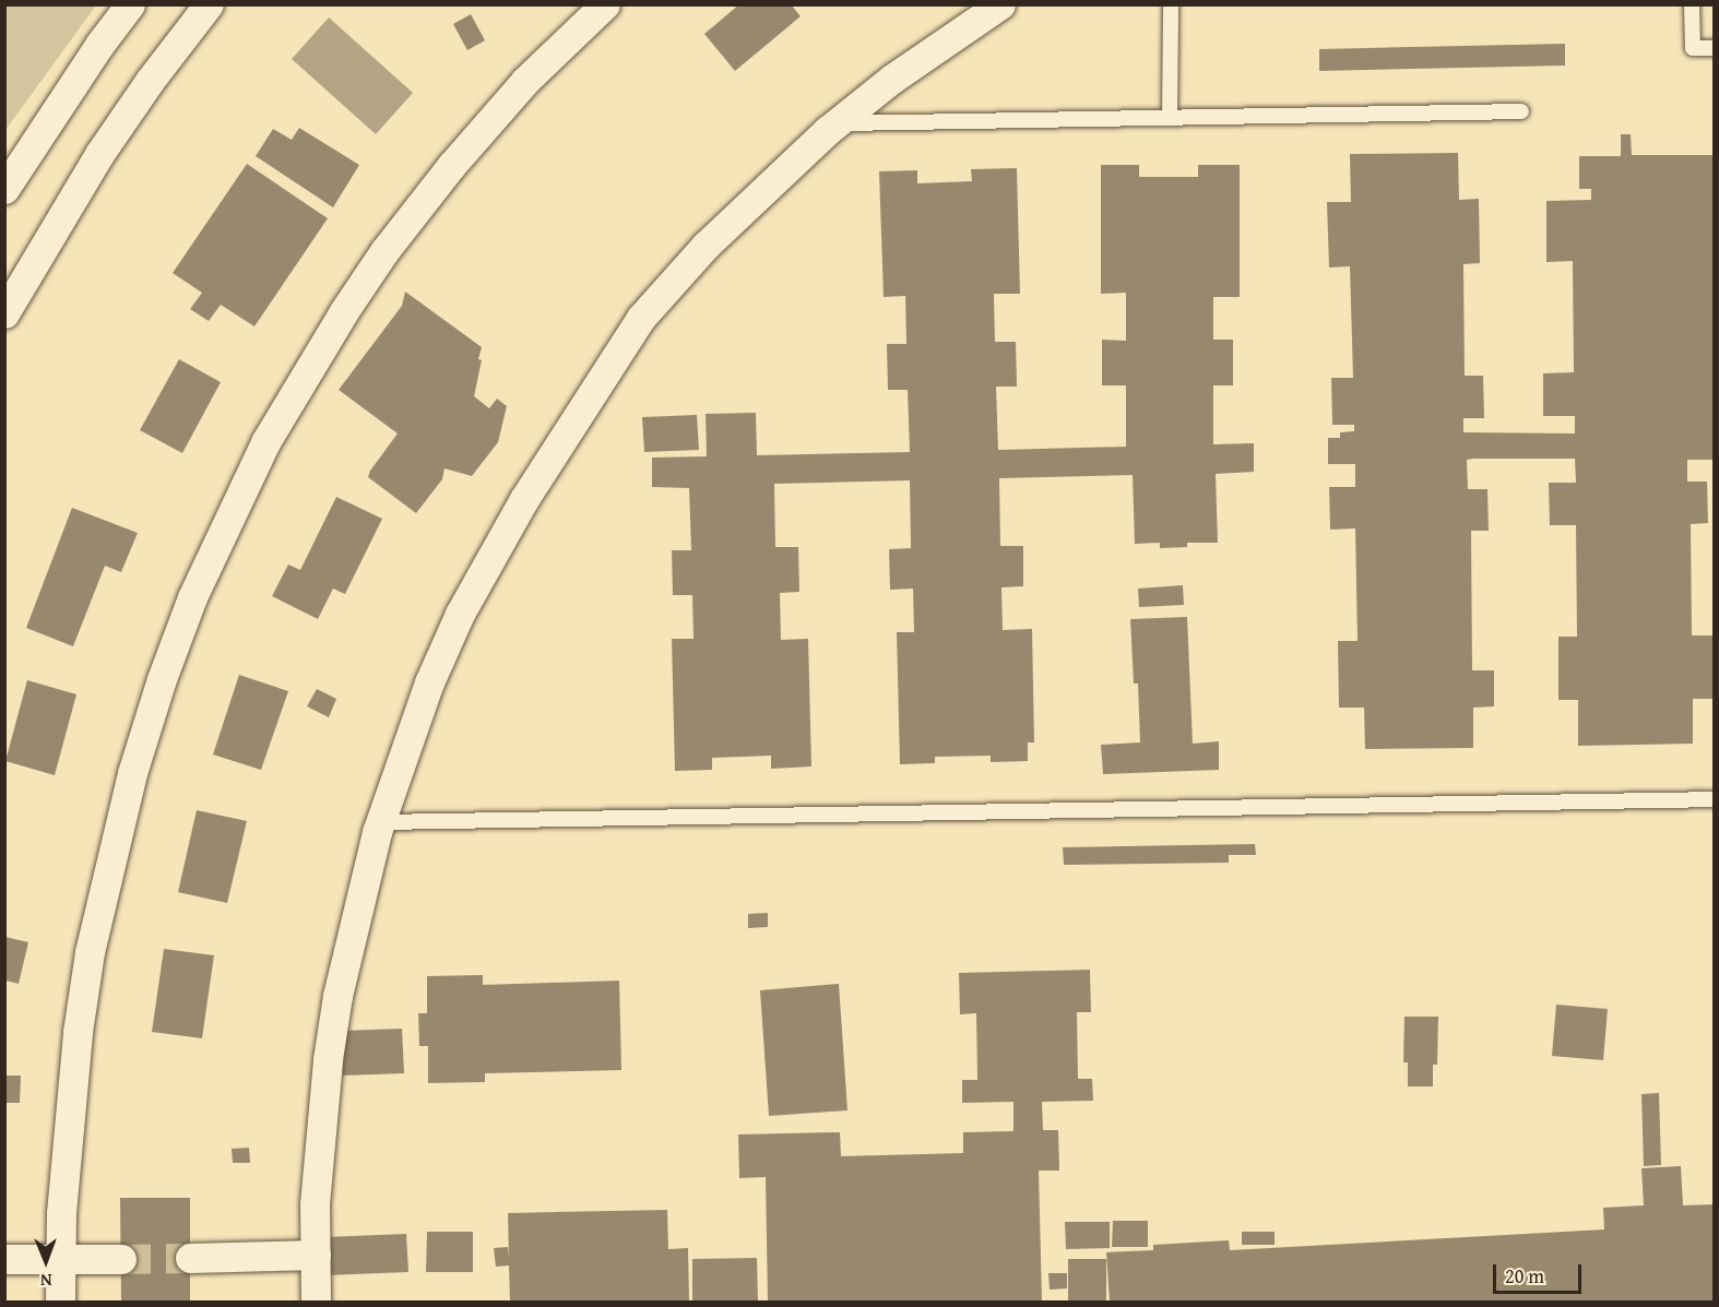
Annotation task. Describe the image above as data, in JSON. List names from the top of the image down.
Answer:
{
  "scale_bar": "20 m",
  "north": "bottom"
}
